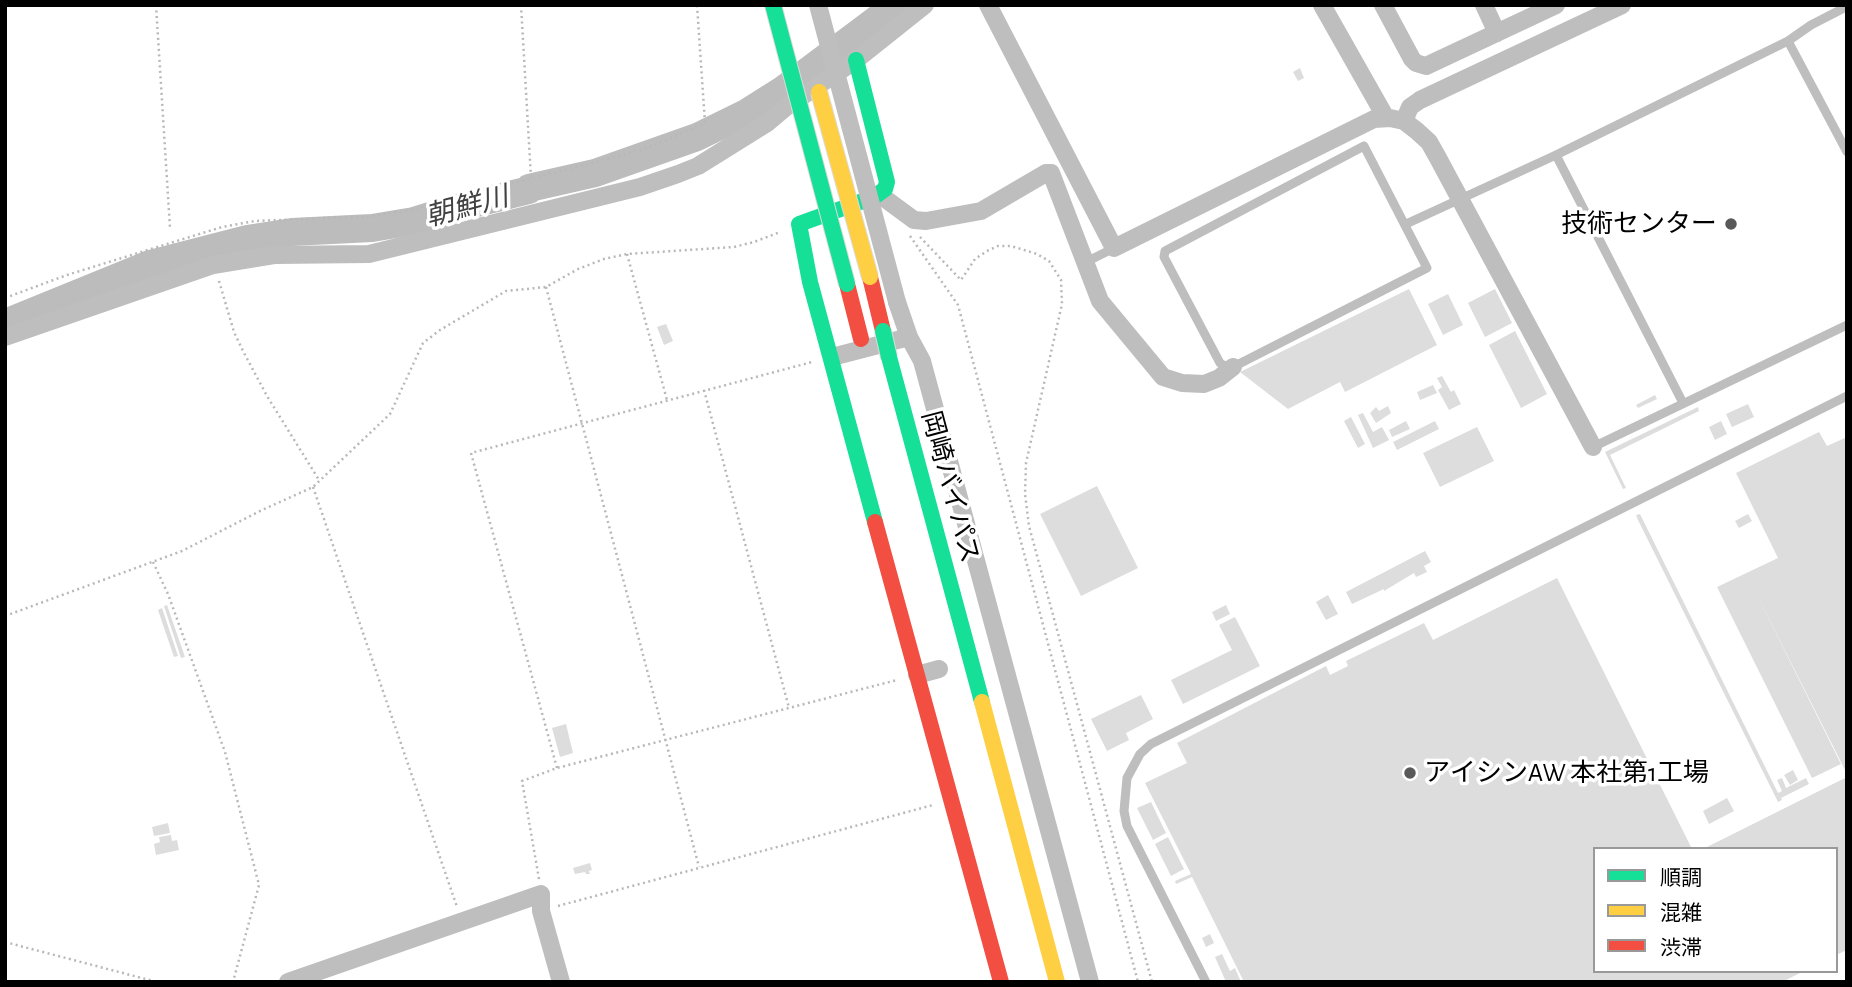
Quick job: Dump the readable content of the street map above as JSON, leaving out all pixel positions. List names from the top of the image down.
{
  "streets": {
    "main road": ["岡崎バイパス"]
  },
  "water": ["朝鮮川"],
  "places": ["技術センター", "アイシンAW 本社第1工場"],
  "legend": ["順調", "混雑", "渋滞"]
}
